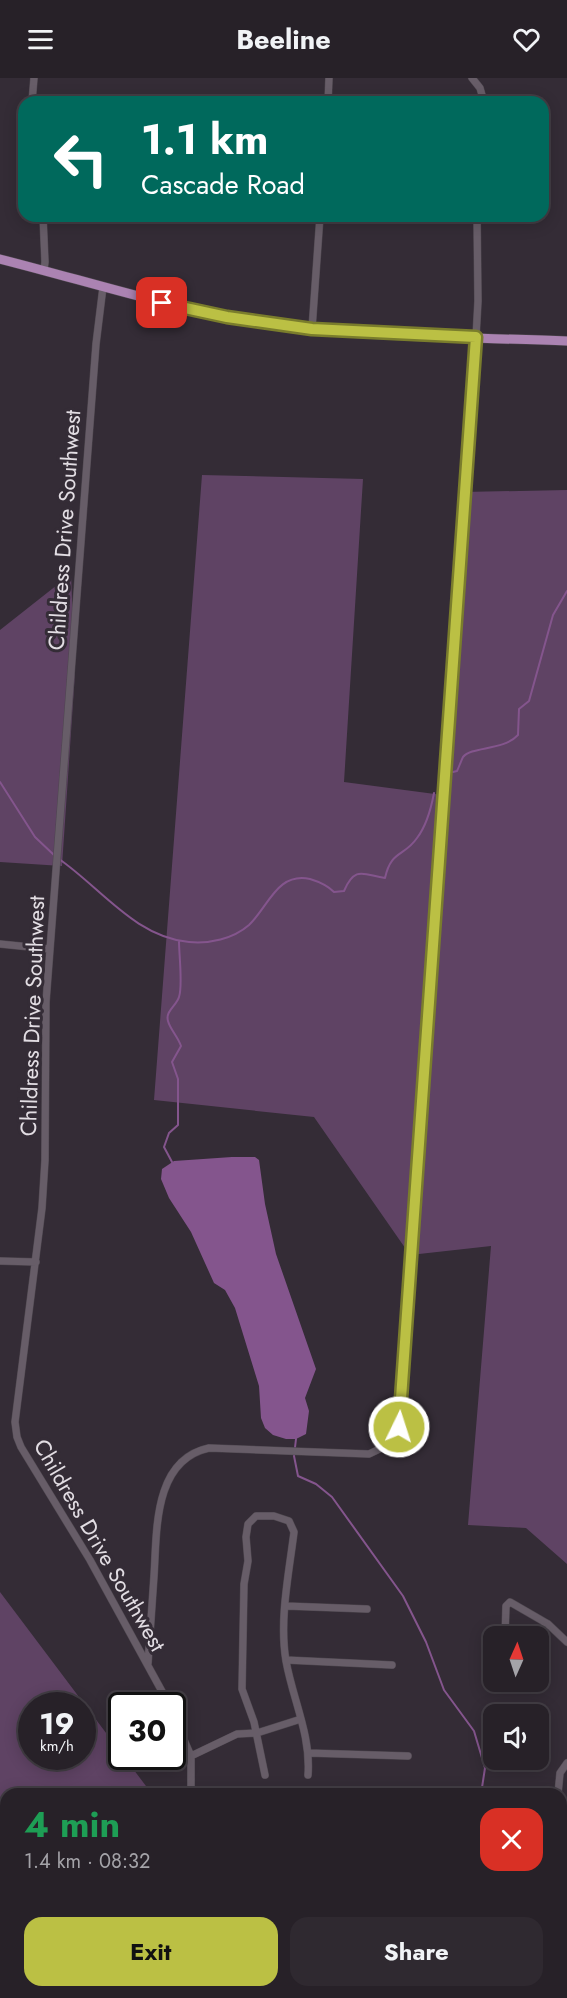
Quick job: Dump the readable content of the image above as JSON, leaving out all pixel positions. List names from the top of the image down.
{
  "streets": {
    "street": ["Childress Drive Southwest"]
  },
  "north": "top",
  "page": {
    "header": "Beeline",
    "turn": ["1.1 km", "Cascade Road"],
    "speed": "19 km/h",
    "limit": "30",
    "heading": ["4 min", "1.4 km · 08:32"],
    "buttons": ["Exit", "Share"]
  }
}
